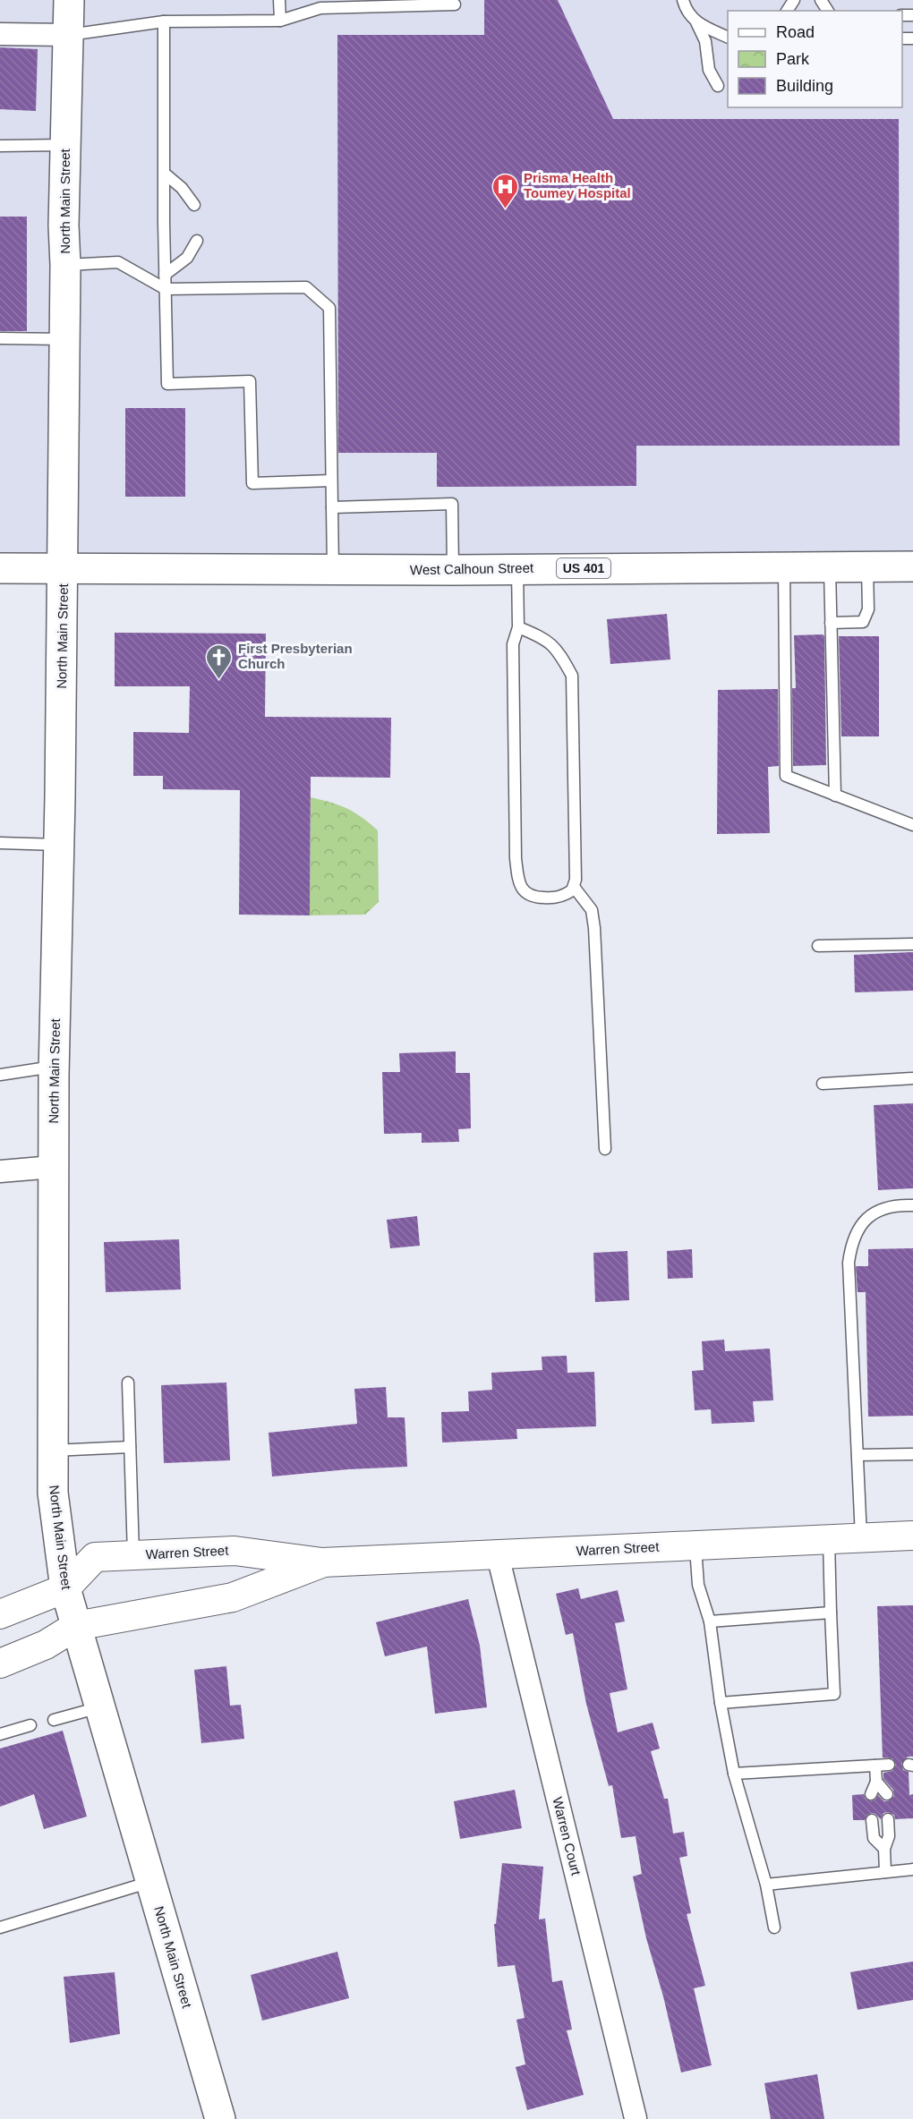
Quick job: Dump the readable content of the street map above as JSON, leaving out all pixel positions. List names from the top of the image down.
{
  "streets": {
    "main road": ["North Main Street", "US 401", "West Calhoun Street"],
    "street": ["Warren Street", "Warren Court"]
  },
  "crossings": [
    ["North Main Street", "US 401"],
    ["North Main Street", "West Calhoun Street"],
    ["North Main Street", "Warren Street"],
    ["US 401", "West Calhoun Street"],
    ["Warren Street", "Warren Court"]
  ],
  "places": {
    "hospital": ["Prisma Health Toumey Hospital"],
    "church": ["First Presbyterian Church"]
  },
  "legend": ["Road", "Park", "Building"]
}
